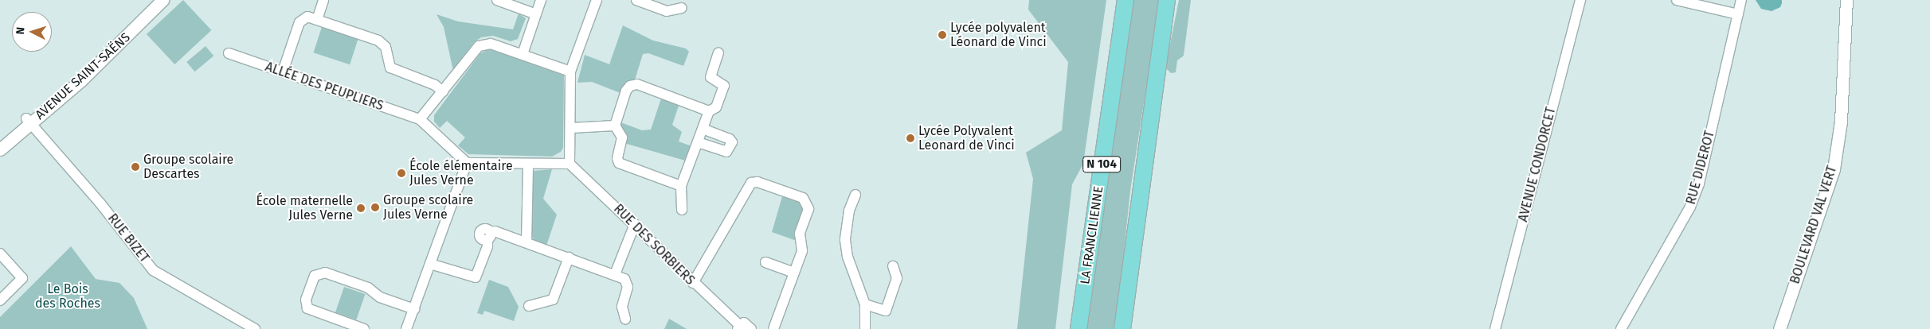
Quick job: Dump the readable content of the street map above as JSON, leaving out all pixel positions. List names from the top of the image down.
{
  "streets": {
    "highway": ["N 104", "LA FRANCILIENNE"],
    "street": [
      "AVENUE SAINT-SAËNS",
      "ALLÉE DES PEUPLIERS",
      "AVENUE CONDORCET",
      "RUE DIDEROT",
      "BOULEVARD VAL VERT",
      "RUE BIZET",
      "RUE DES SORBIERS"
    ]
  },
  "crossings": [
    ["AVENUE SAINT-SAËNS", "RUE BIZET"]
  ],
  "parks": ["Le Bois des Roches"],
  "places": [
    "Lycée polyvalent Léonard de Vinci",
    "Lycée Polyvalent Leonard de Vinci",
    "Groupe scolaire Descartes",
    "École élémentaire Jules Verne",
    "Groupe scolaire Jules Verne",
    "École maternelle Jules Verne"
  ],
  "north": "left"
}
